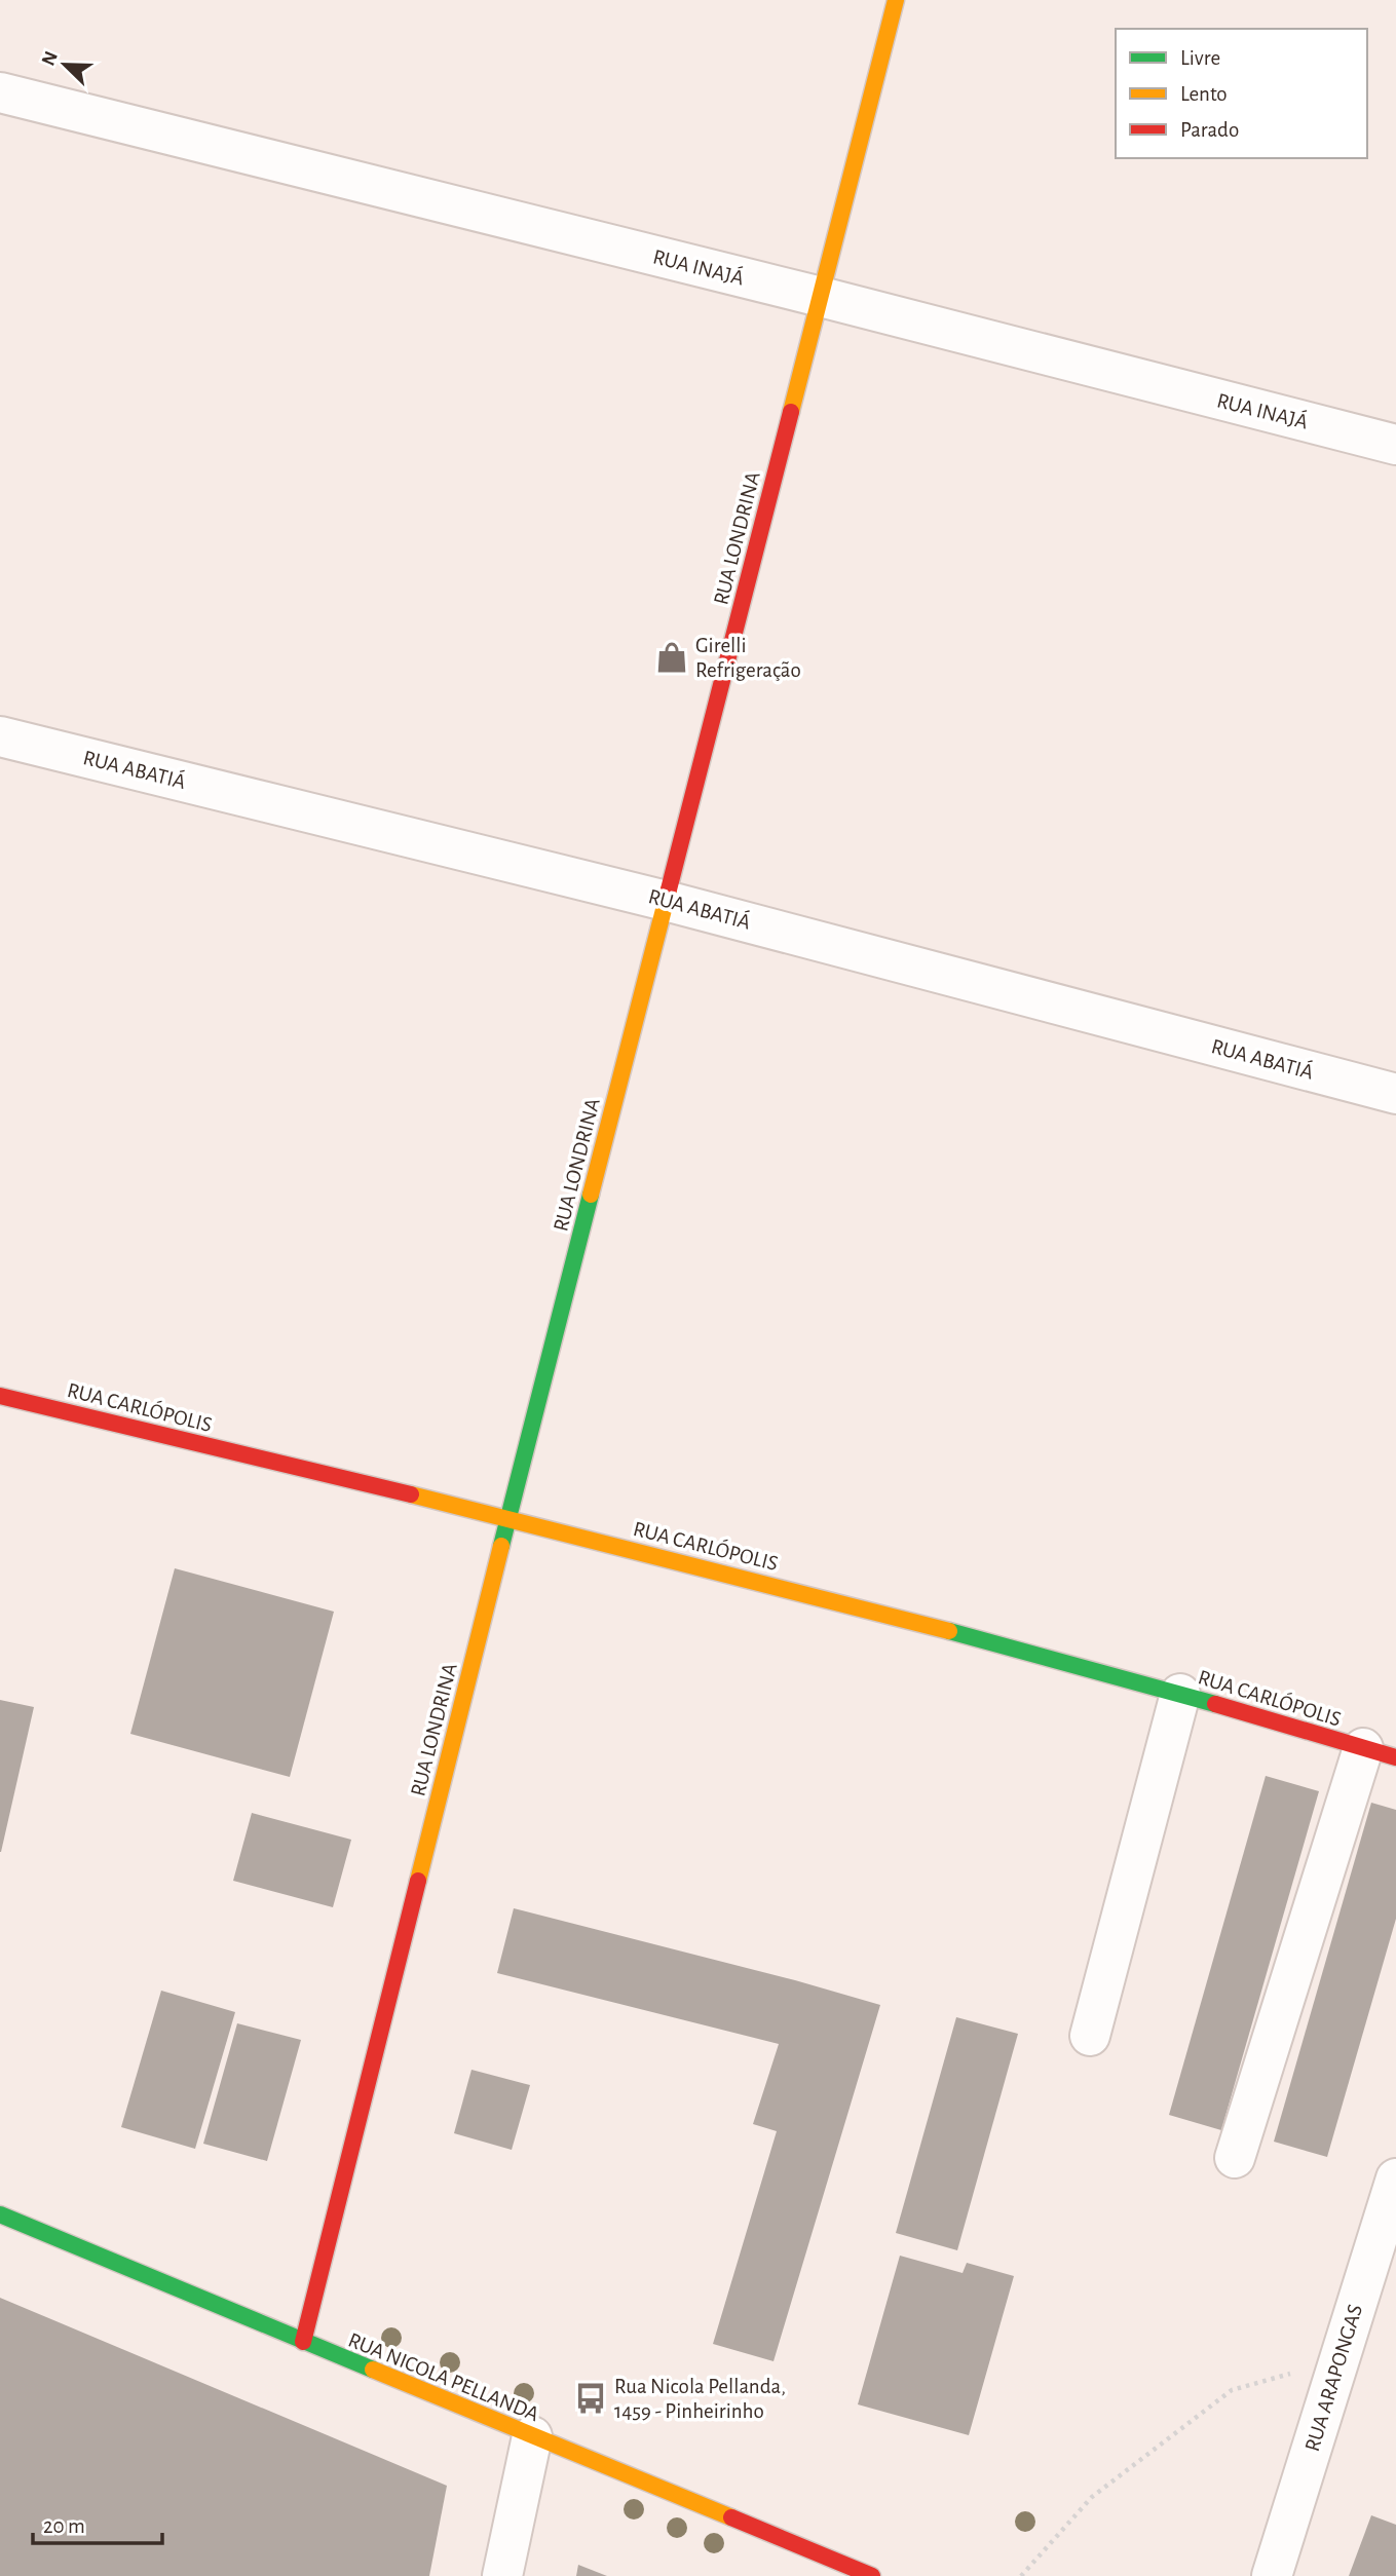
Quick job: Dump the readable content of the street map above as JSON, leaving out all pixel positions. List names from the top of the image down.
{
  "streets": {
    "street": [
      "RUA INAJÁ",
      "RUA LONDRINA",
      "RUA ABATIÁ",
      "RUA CARLÓPOLIS",
      "RUA NICOLA PELLANDA",
      "RUA ARAPONGAS"
    ]
  },
  "crossings": [
    ["RUA INAJÁ", "RUA LONDRINA"],
    ["RUA LONDRINA", "RUA ABATIÁ"],
    ["RUA LONDRINA", "RUA CARLÓPOLIS"],
    ["RUA LONDRINA", "RUA NICOLA PELLANDA"]
  ],
  "places": {
    "shop": ["Girelli Refrigeração"],
    "bus stop": ["Rua Nicola Pellanda, 1459 - Pinheirinho"]
  },
  "legend": ["Livre", "Lento", "Parado"],
  "scale_bar": "20 m",
  "north": "top left"
}
